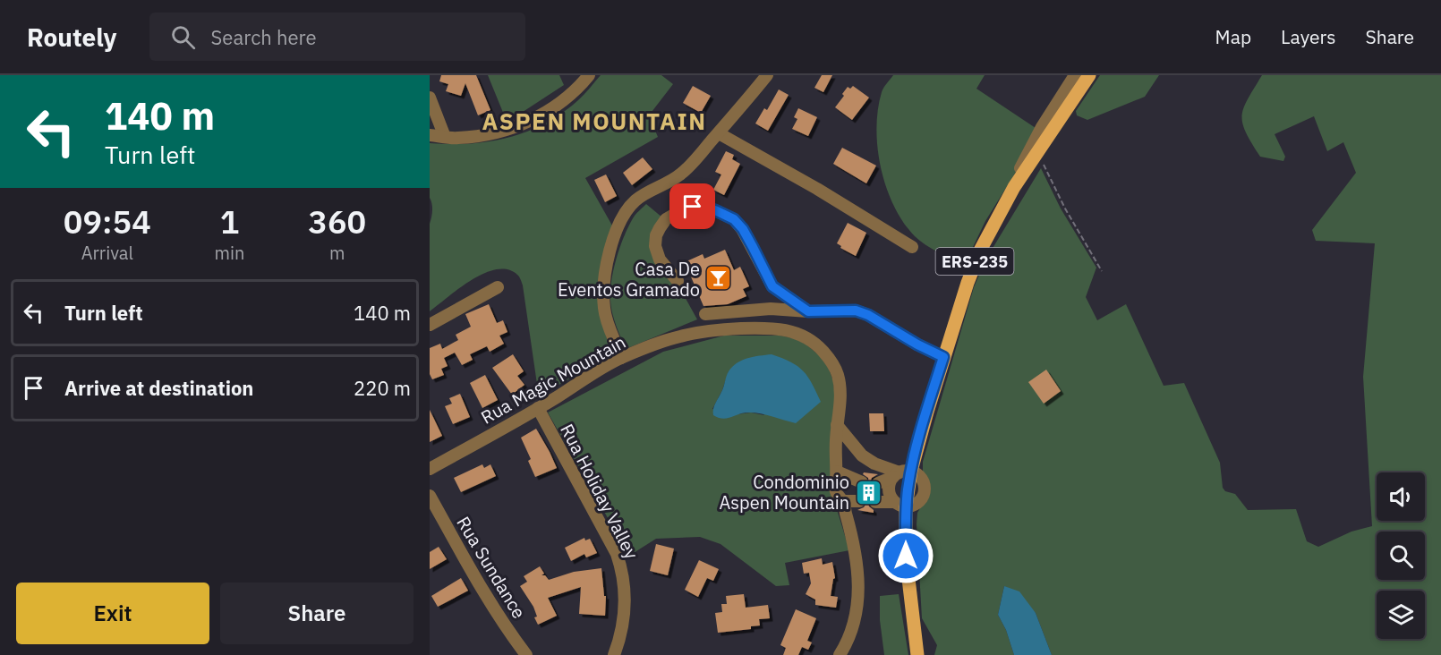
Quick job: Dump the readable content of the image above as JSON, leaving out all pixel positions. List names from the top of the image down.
{
  "streets": {
    "main road": ["ERS-235"],
    "street": ["Rua Magic Mountain", "Rua Holiday Valley", "Rua Sundance"]
  },
  "crossings": [
    ["Rua Magic Mountain", "Rua Holiday Valley"]
  ],
  "districts": ["ASPEN MOUNTAIN"],
  "places": {
    "bar": ["Casa De Eventos Gramado"],
    "building": ["Condominio Aspen Mountain"]
  },
  "page": {
    "header": "Routely",
    "search": "Search here",
    "nav": ["Map", "Layers", "Share"],
    "turn": ["140 m", "Turn left"],
    "eta": [
      "09:54",
      "Arrival",
      "1",
      "min",
      "360",
      "m"
    ],
    "list": [
      {
        "name": "Turn left",
        "value": "140 m"
      },
      {
        "name": "Arrive at destination",
        "value": "220 m"
      }
    ],
    "buttons": ["Exit", "Share"]
  }
}
